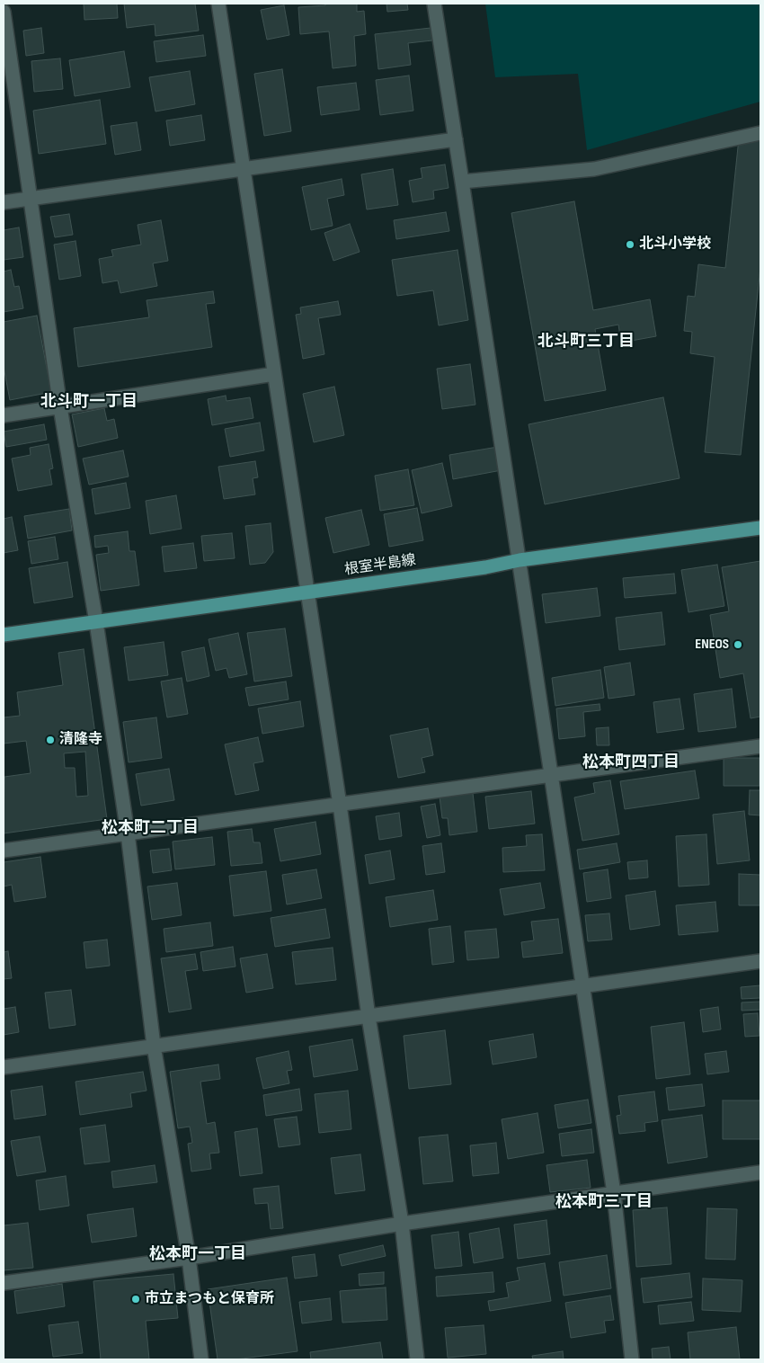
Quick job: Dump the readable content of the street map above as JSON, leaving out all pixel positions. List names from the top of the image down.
{
  "streets": {
    "main road": ["根室半島線"]
  },
  "districts": [
    "北斗町三丁目",
    "北斗町一丁目",
    "松本町四丁目",
    "松本町二丁目",
    "松本町三丁目",
    "松本町一丁目"
  ],
  "places": [
    "北斗小学校",
    "ENEOS",
    "清隆寺",
    "市立まつもと保育所"
  ]
}
